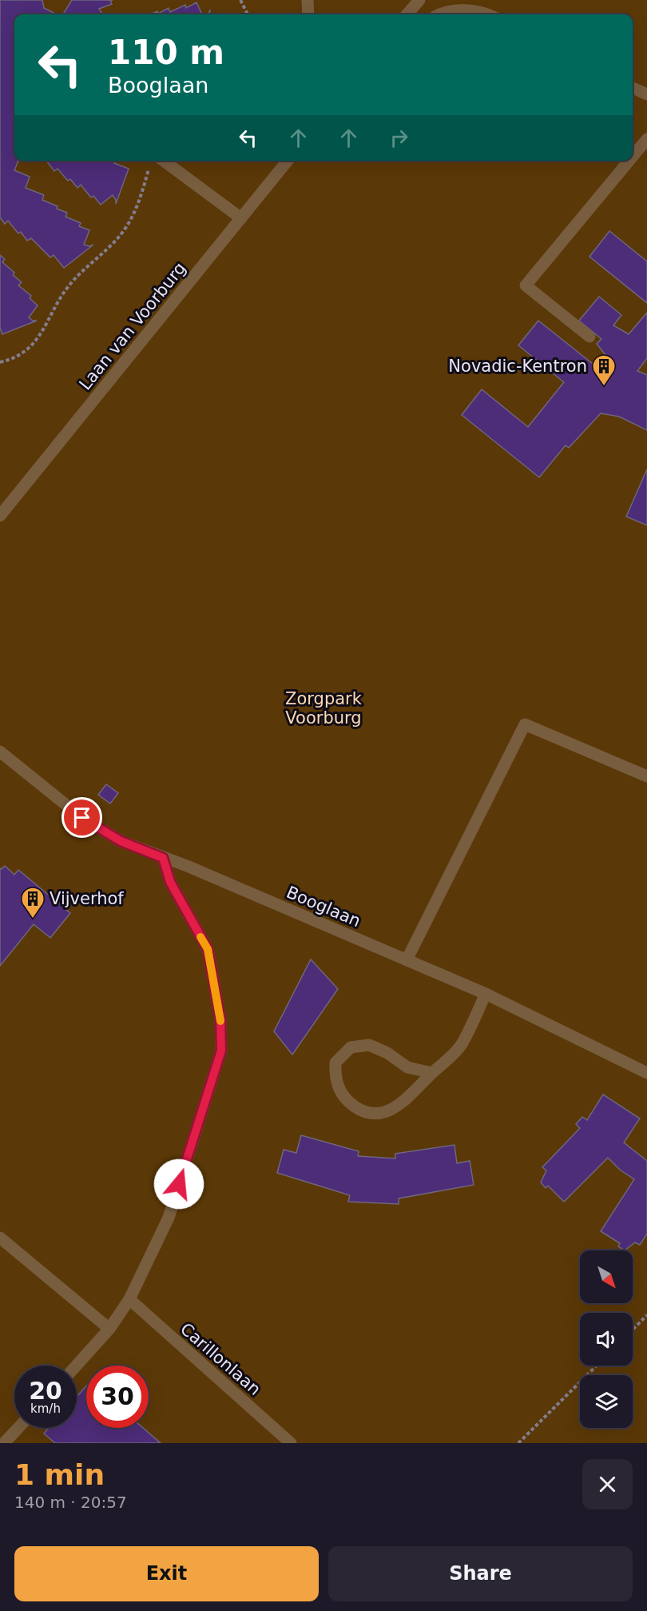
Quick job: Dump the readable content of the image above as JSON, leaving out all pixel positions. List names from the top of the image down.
{
  "streets": {
    "street": ["Laan van Voorburg", "Booglaan", "Carillonlaan"]
  },
  "parks": ["Zorgpark Voorburg"],
  "places": {
    "building": ["Novadic-Kentron", "Vijverhof"]
  },
  "north": "bottom right",
  "page": {
    "turn": ["110 m", "Booglaan"],
    "speed": "20 km/h",
    "limit": "30",
    "heading": ["1 min", "140 m · 20:57"],
    "buttons": ["Exit", "Share"]
  }
}
